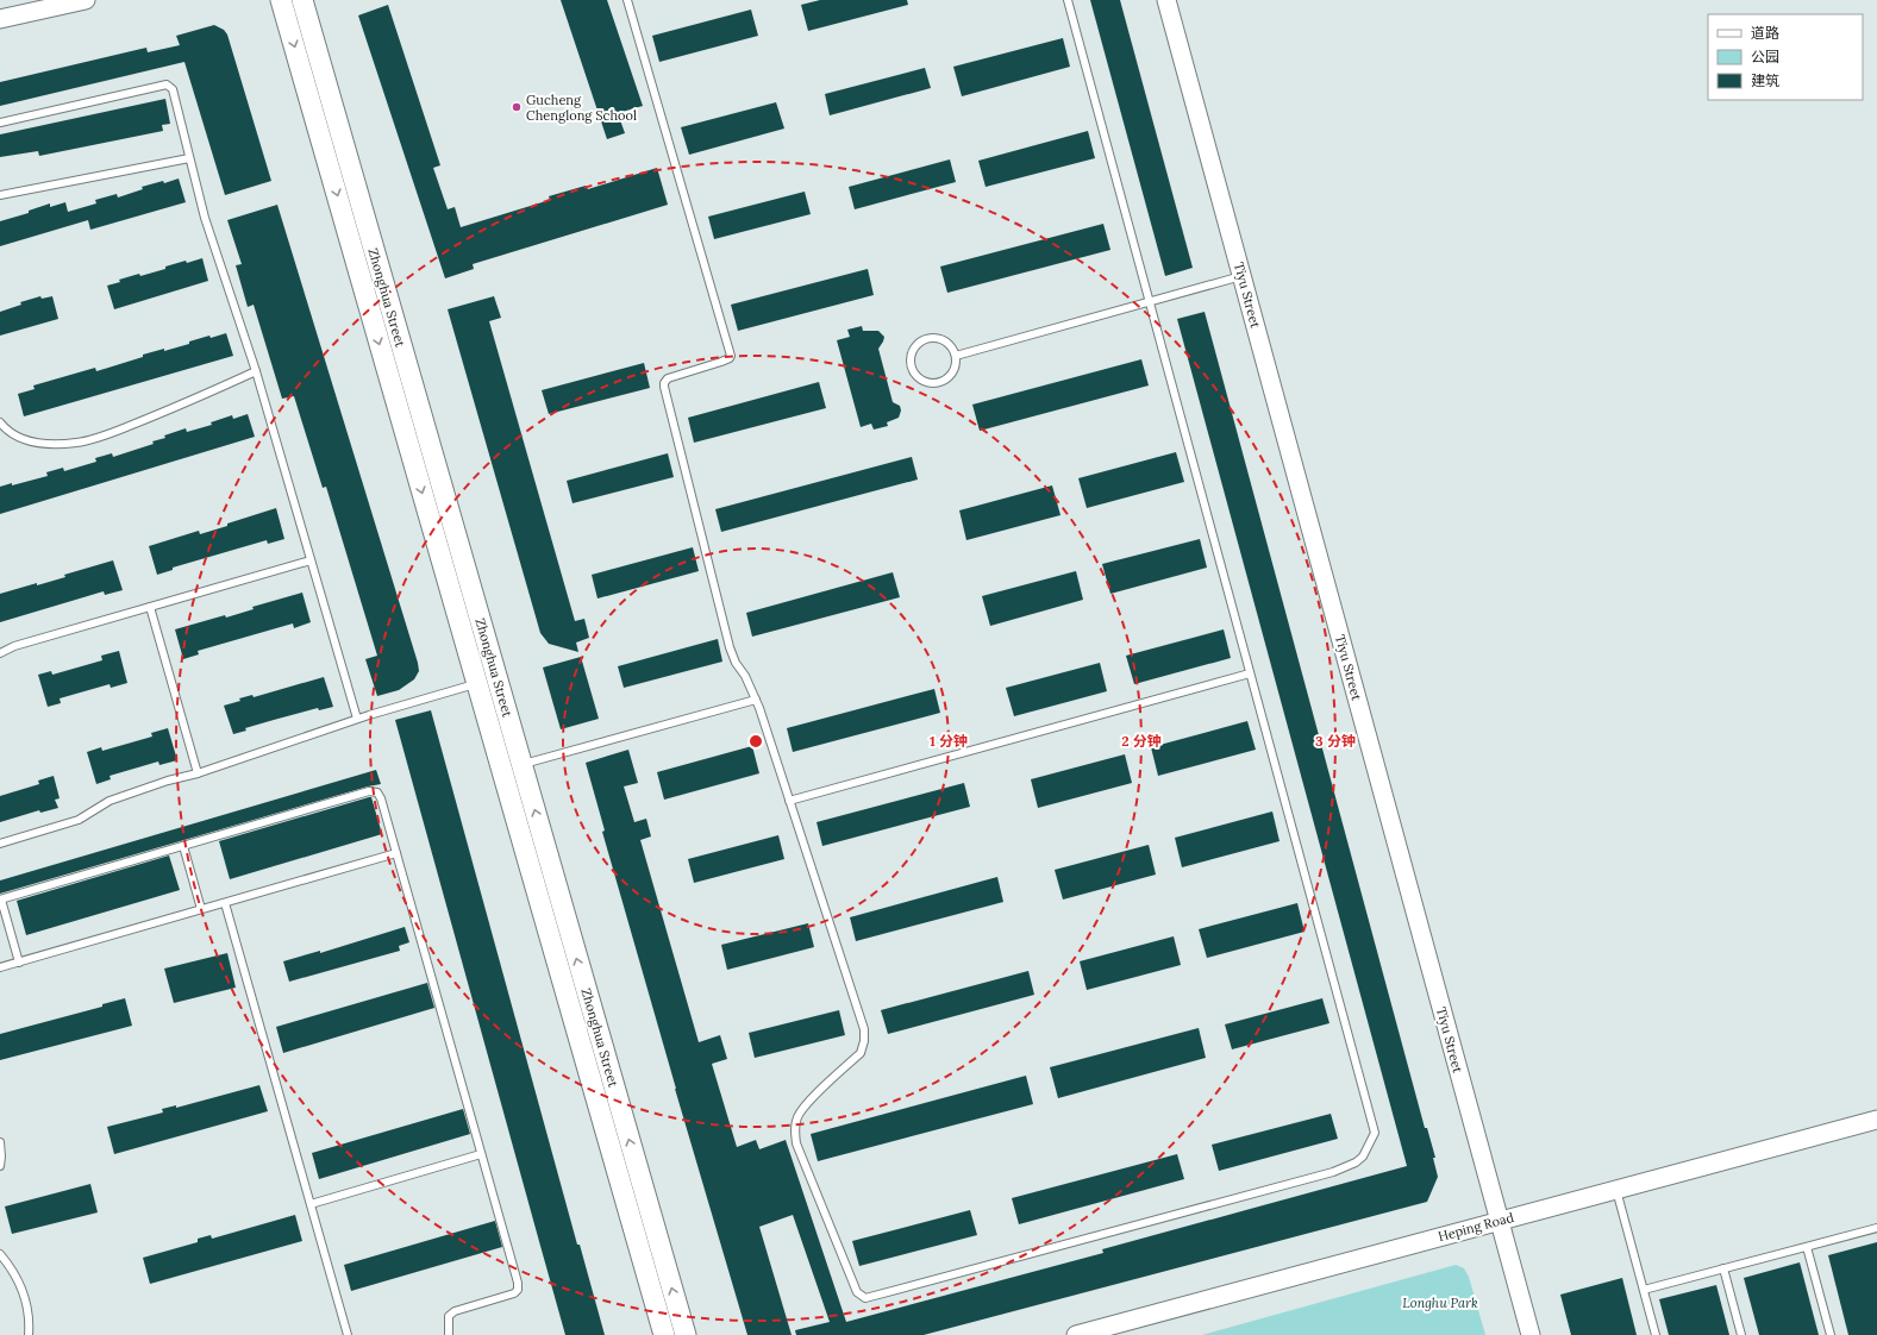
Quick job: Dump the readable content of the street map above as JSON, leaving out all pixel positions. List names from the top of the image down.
{
  "streets": {
    "main road": ["Zhonghua Street"],
    "street": ["Tiyu Street", "Heping Road"]
  },
  "crossings": [
    ["Tiyu Street", "Heping Road"]
  ],
  "parks": ["Longhu Park"],
  "places": ["Gucheng Chenglong School"],
  "legend": ["道路", "公园", "建筑"],
  "rings": ["1 分钟", "2 分钟", "3 分钟"]
}
